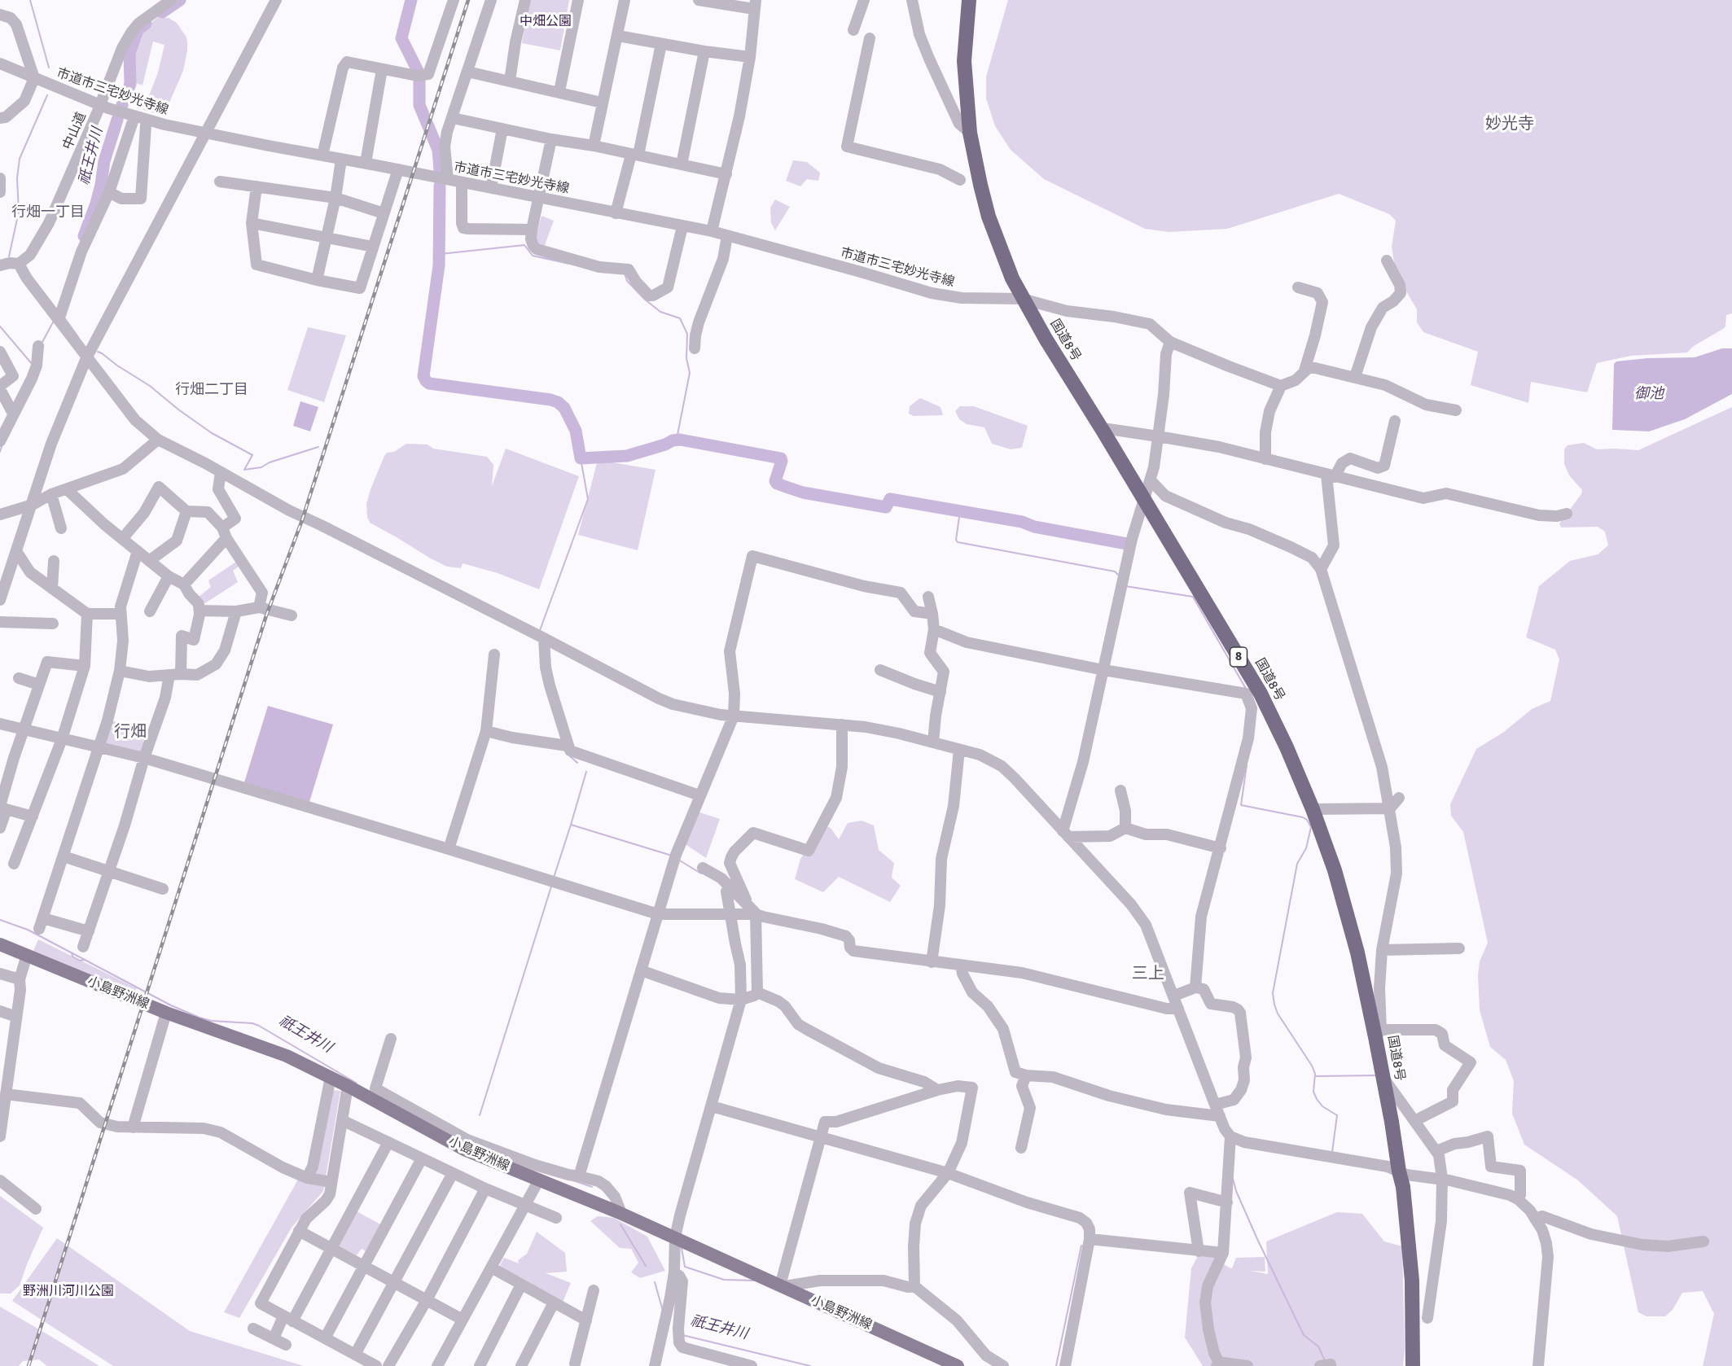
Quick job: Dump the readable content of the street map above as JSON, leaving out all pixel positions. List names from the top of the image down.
{
  "streets": {
    "highway": ["国道8号", "8"],
    "main road": ["小島野洲線"],
    "street": ["市道市三宅妙光寺線", "中山道"]
  },
  "crossings": [
    ["市道市三宅妙光寺線", "中山道"],
    ["市道市三宅妙光寺線", "国道8号"]
  ],
  "districts": [
    "妙光寺",
    "行畑一丁目",
    "行畑二丁目",
    "行畑",
    "三上"
  ],
  "water": ["祇王井川", "御池"],
  "parks": ["中畑公園", "野洲川河川公園"]
}
